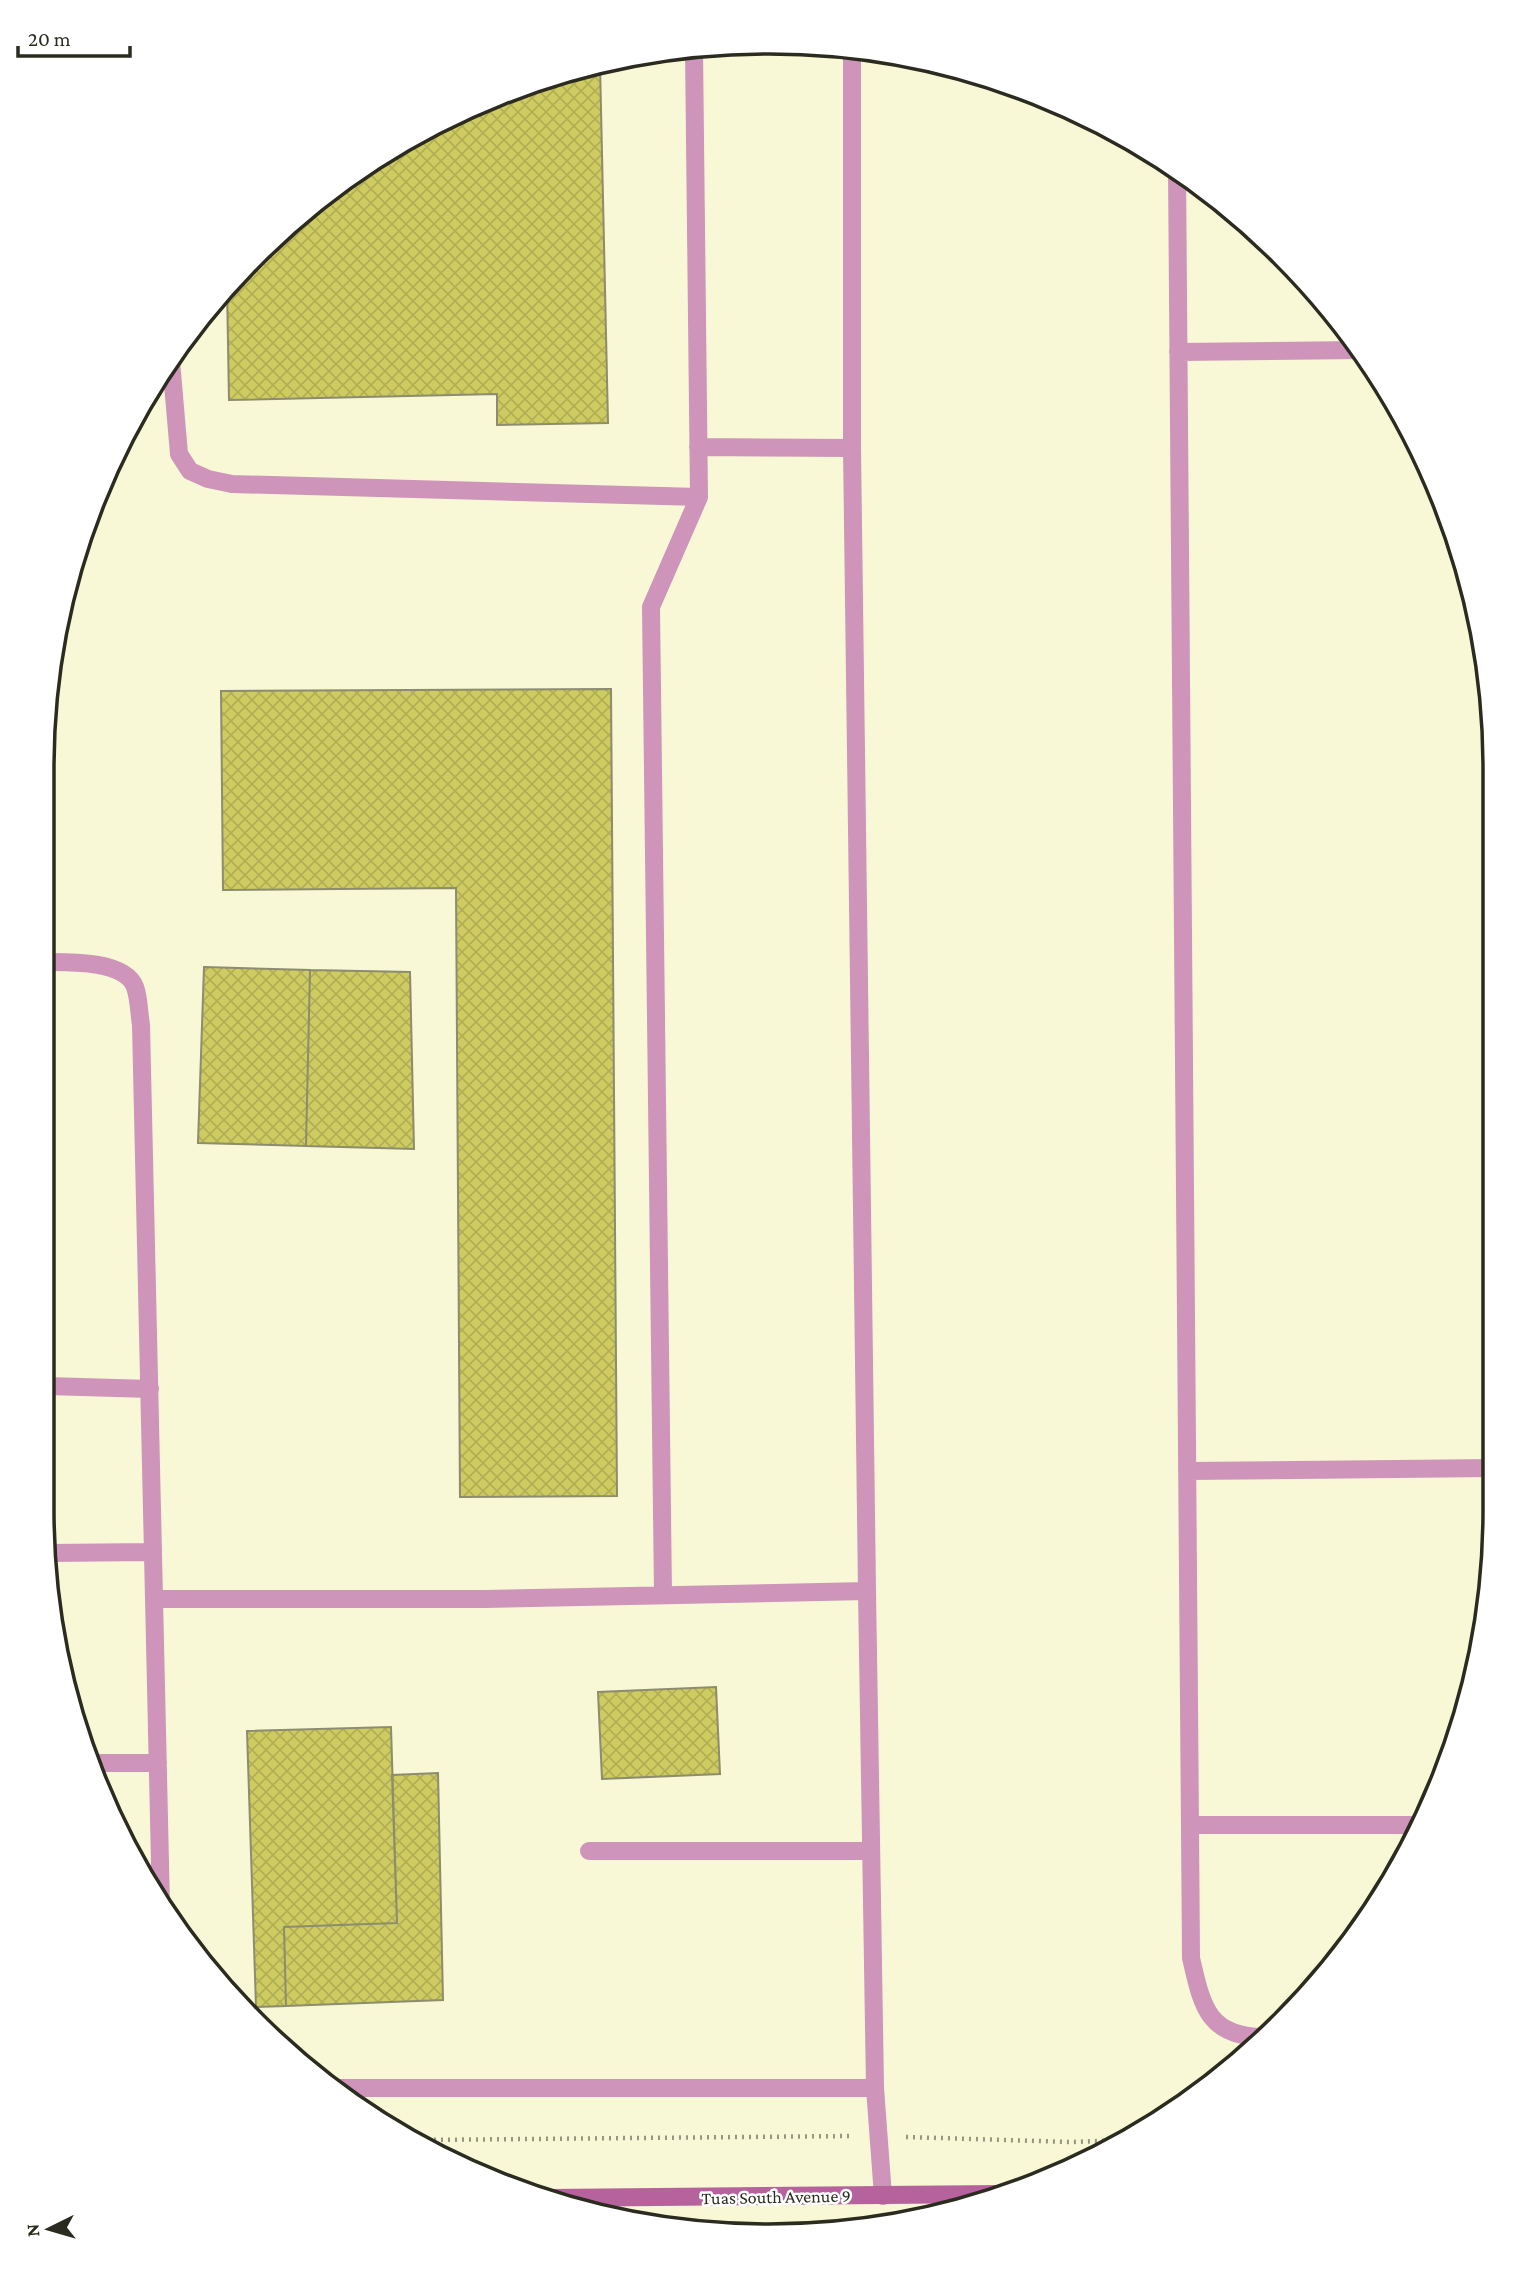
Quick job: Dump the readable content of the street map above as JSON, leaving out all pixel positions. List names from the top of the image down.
{
  "streets": {
    "street": ["Tuas South Avenue 9"]
  },
  "scale_bar": "20 m",
  "north": "left"
}
